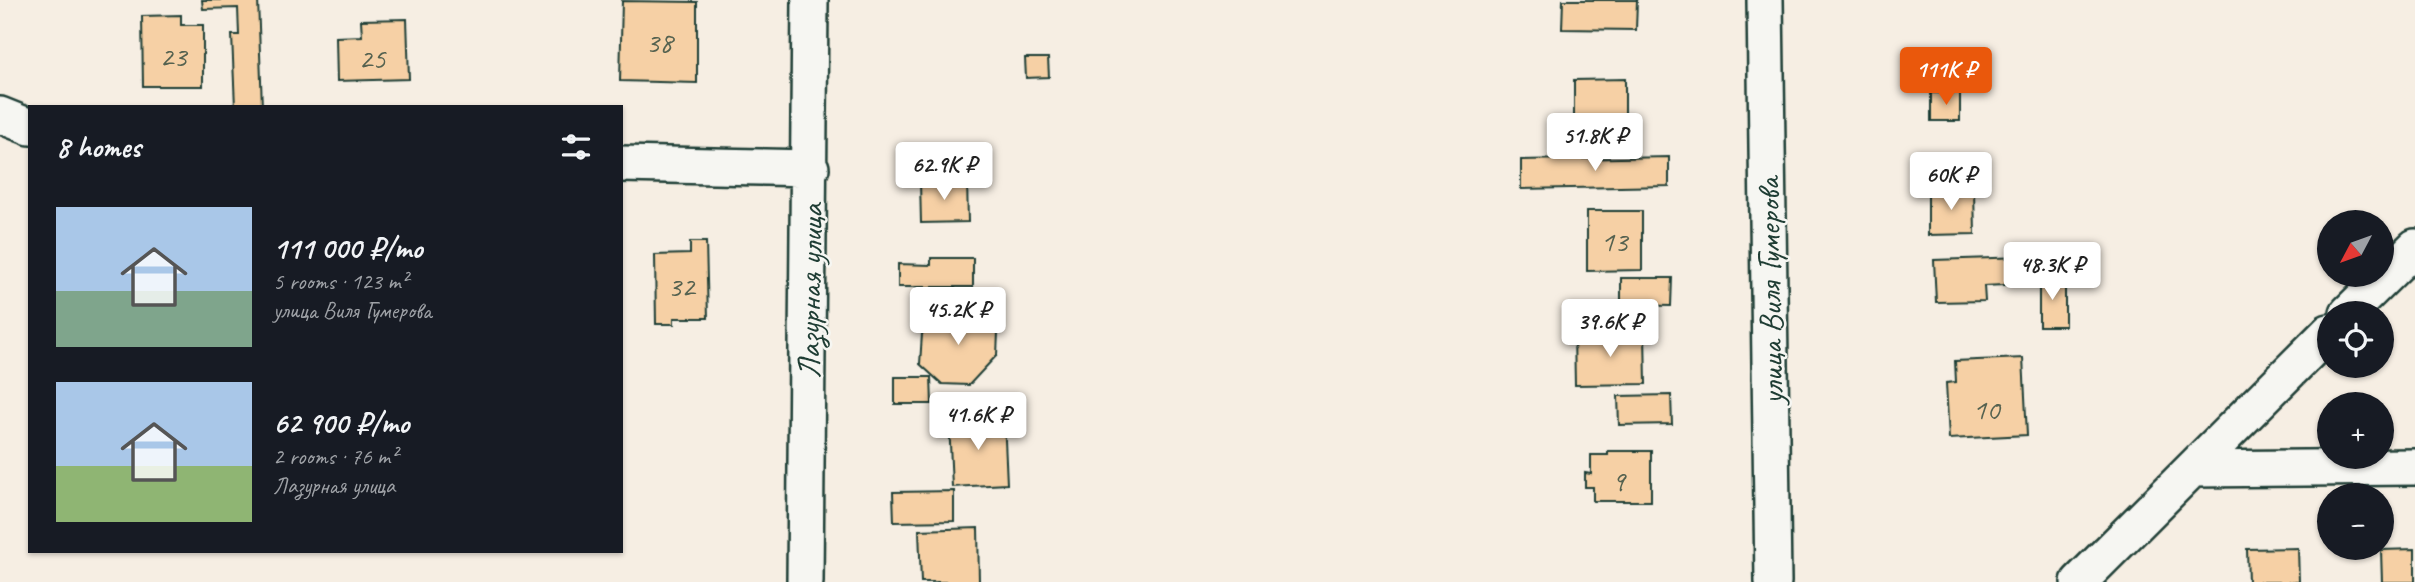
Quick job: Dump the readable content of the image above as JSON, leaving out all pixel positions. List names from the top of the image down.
{
  "streets": {
    "street": ["Лазурная улица", "улица Виля Гумерова"]
  },
  "house_numbers": [
    "38",
    "23",
    "25",
    "13",
    "32",
    "10",
    "9"
  ],
  "north": "bottom left",
  "page": {
    "price": [
      "111K ₽",
      "51.8K ₽",
      "62.9K ₽",
      "60K ₽",
      "48.3K ₽",
      "45.2K ₽",
      "39.6K ₽",
      "41.6K ₽"
    ],
    "heading": "8 homes",
    "list": [
      {
        "name": "111 000 ₽/mo",
        "note": "5 rooms · 123 m² · улица Виля Гумерова"
      },
      {
        "name": "62 900 ₽/mo",
        "note": "2 rooms · 76 m² · Лазурная улица"
      }
    ],
    "map_buttons": ["+", "−"]
  }
}
